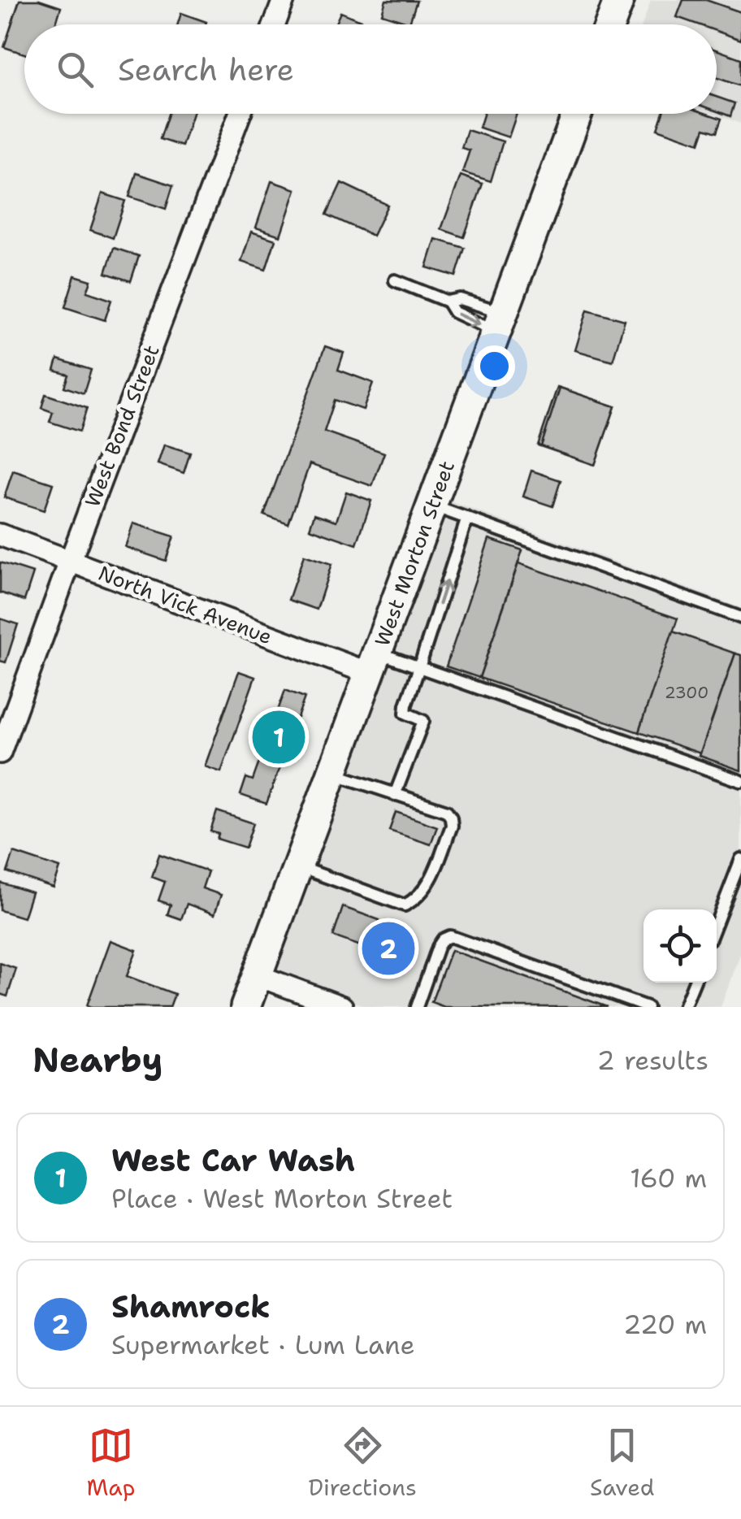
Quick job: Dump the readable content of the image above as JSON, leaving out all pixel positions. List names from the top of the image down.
{
  "streets": {
    "main road": ["West Morton Street"],
    "street": ["West Bond Street", "North Vick Avenue"]
  },
  "crossings": [
    ["West Bond Street", "North Vick Avenue"],
    ["West Morton Street", "North Vick Avenue"]
  ],
  "house_numbers": ["2300"],
  "page": {
    "search": "Search here",
    "pins": ["1", "2"],
    "heading": ["Nearby", "2 results"],
    "list": [
      {
        "mark": "1",
        "name": "West Car Wash",
        "note": "Place · West Morton Street",
        "value": "160 m"
      },
      {
        "mark": "2",
        "name": "Shamrock",
        "note": "Supermarket · Lum Lane",
        "value": "220 m"
      }
    ],
    "nav": ["Map", "Directions", "Saved"]
  }
}
